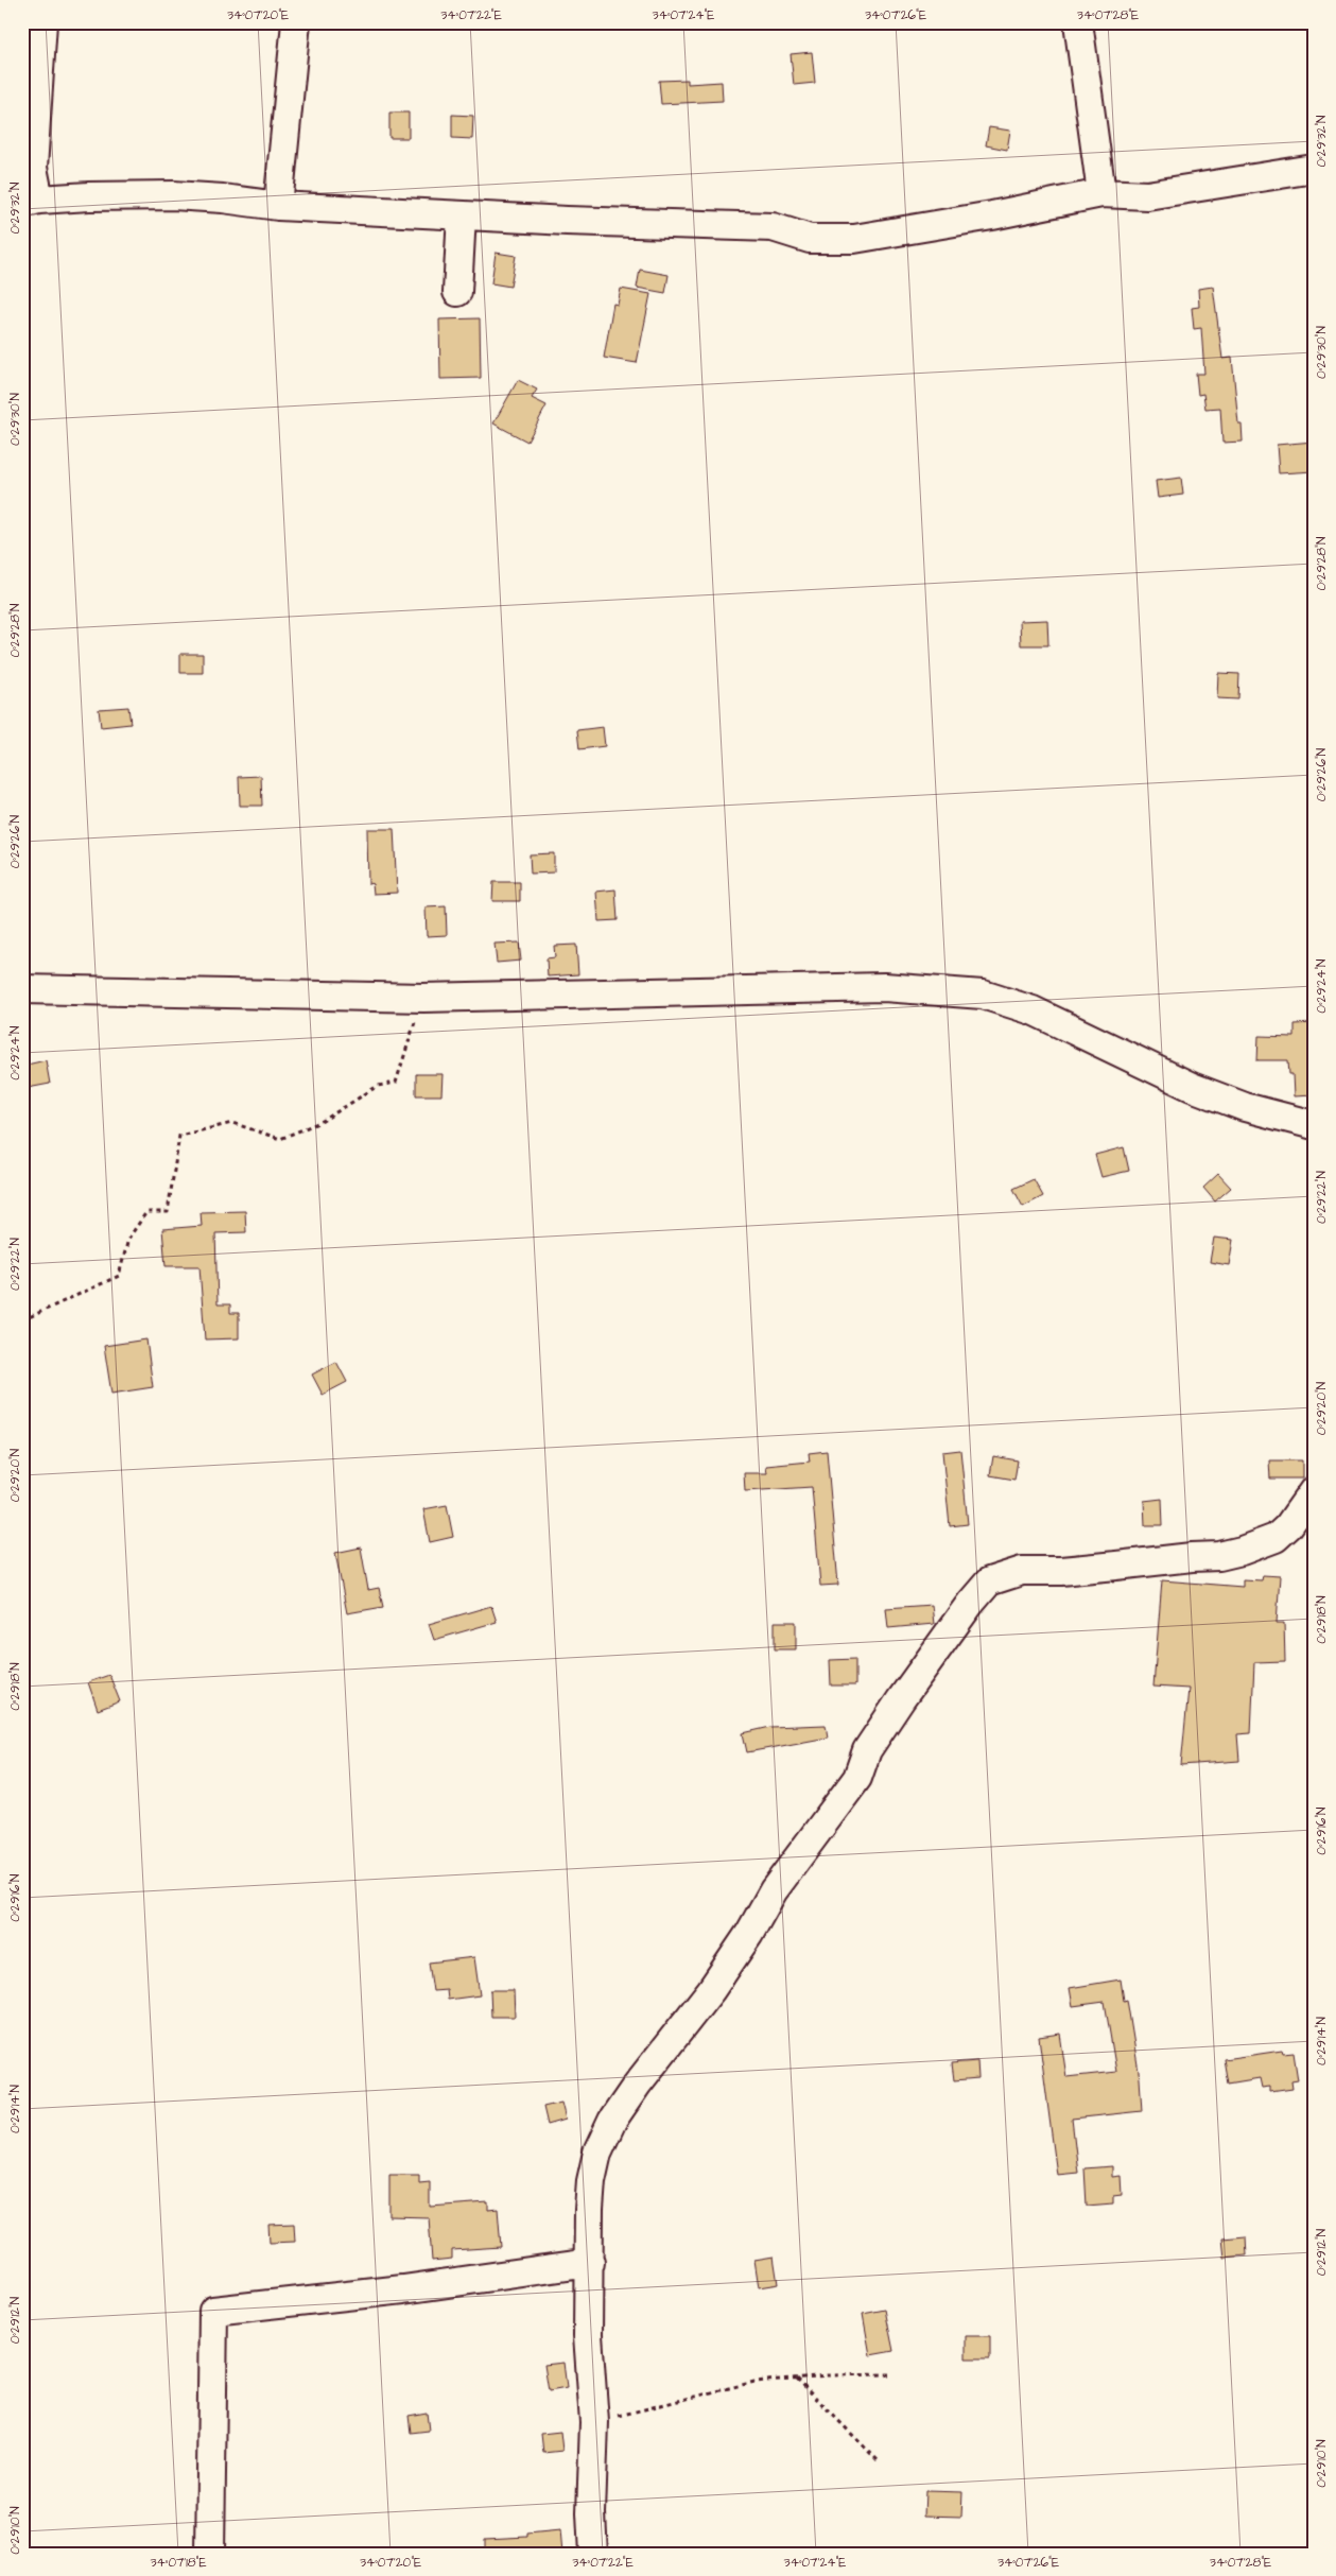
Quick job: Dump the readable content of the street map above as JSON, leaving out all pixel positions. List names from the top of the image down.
{
  "coordinates": [
    "34°07'20\"E",
    "34°07'22\"E",
    "34°07'24\"E",
    "34°07'26\"E",
    "34°07'28\"E",
    "0°29'32\"N",
    "0°29'30\"N",
    "0°29'28\"N",
    "0°29'26\"N",
    "0°29'24\"N",
    "0°29'22\"N",
    "0°29'20\"N",
    "0°29'18\"N",
    "0°29'16\"N",
    "0°29'14\"N",
    "0°29'12\"N",
    "0°29'10\"N",
    "34°07'18\"E"
  ]
}
